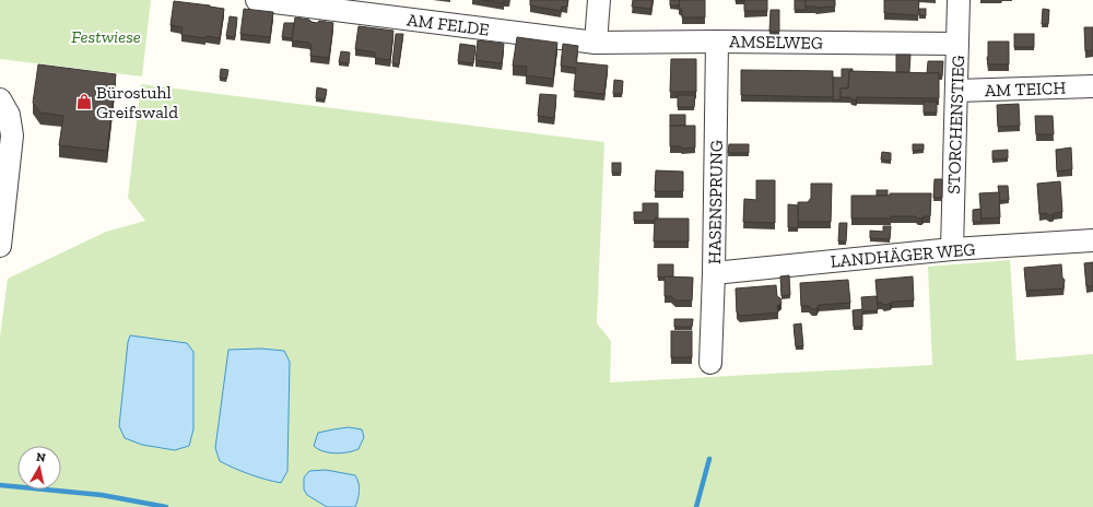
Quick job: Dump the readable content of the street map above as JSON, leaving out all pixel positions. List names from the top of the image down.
{
  "streets": {
    "street": [
      "AM FELDE",
      "AMSELWEG",
      "AM TEICH",
      "STORCHENSTIEG",
      "HASENSPRUNG",
      "LANDHÄGER WEG"
    ]
  },
  "crossings": [
    ["AM FELDE", "AMSELWEG"],
    ["AMSELWEG", "STORCHENSTIEG"],
    ["AMSELWEG", "HASENSPRUNG"],
    ["AM TEICH", "STORCHENSTIEG"],
    ["STORCHENSTIEG", "LANDHÄGER WEG"],
    ["HASENSPRUNG", "LANDHÄGER WEG"]
  ],
  "parks": ["Festwiese"],
  "places": {
    "shop": ["Bürostuhl Greifswald"]
  },
  "north": "top"
}
